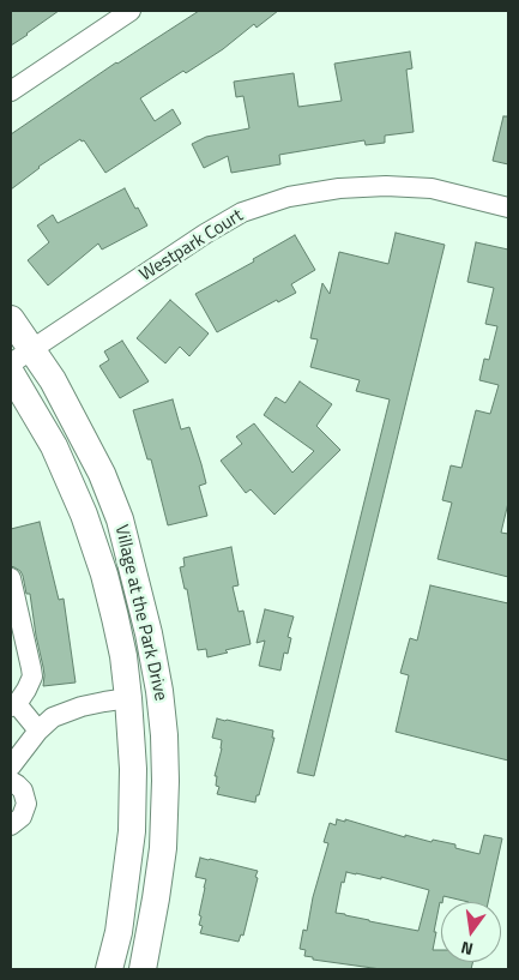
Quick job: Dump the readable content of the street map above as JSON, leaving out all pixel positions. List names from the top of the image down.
{
  "streets": {
    "street": ["Westpark Court", "Village at the Park Drive"]
  },
  "crossings": [
    ["Westpark Court", "Village at the Park Drive"]
  ],
  "north": "bottom"
}
